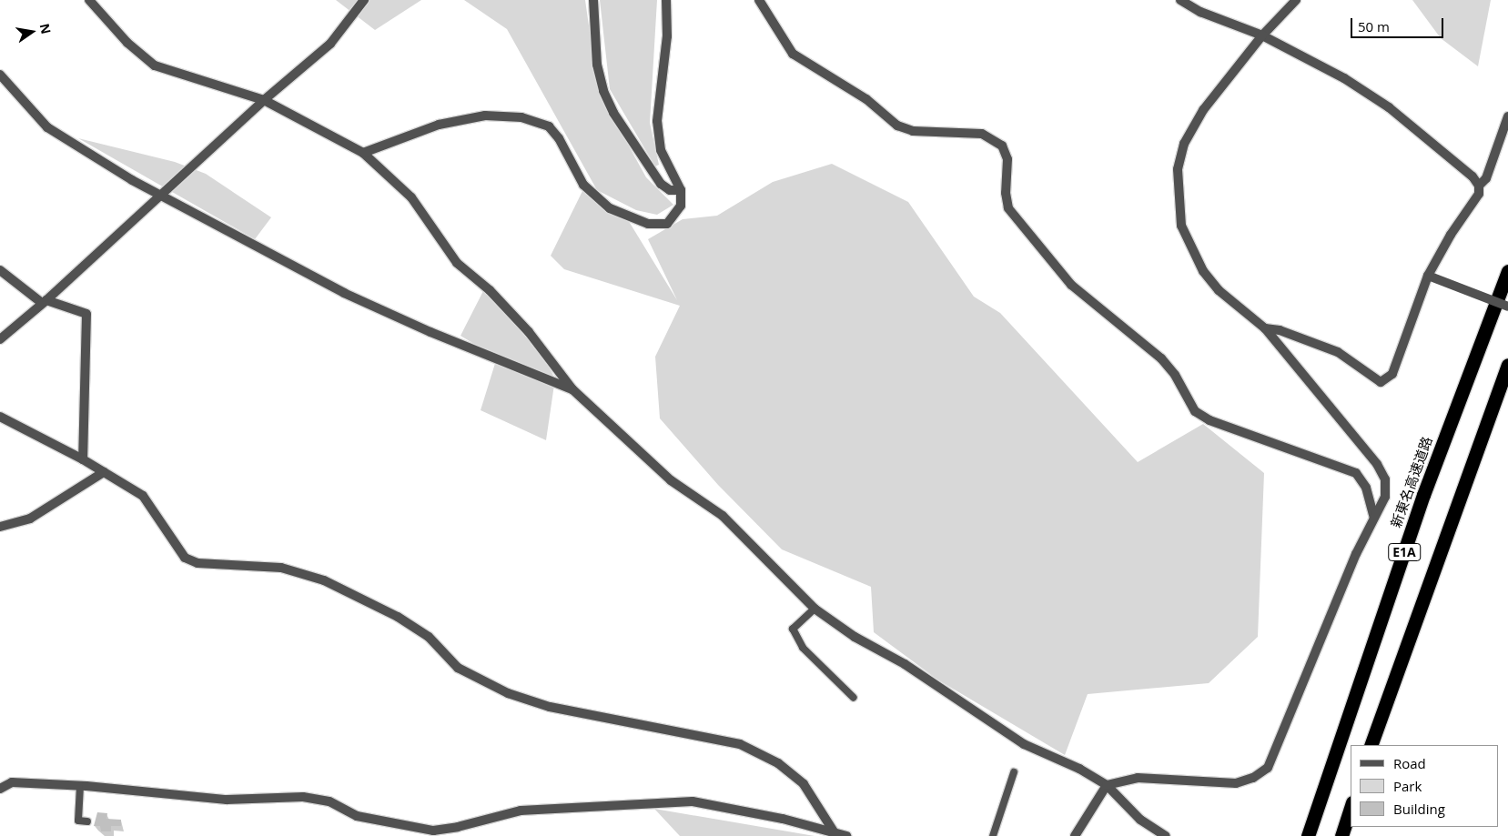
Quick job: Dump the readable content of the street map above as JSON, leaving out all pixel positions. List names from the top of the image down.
{
  "streets": {
    "highway": ["新東名高速道路", "E1A"]
  },
  "legend": ["Road", "Park", "Building"],
  "scale_bar": "50 m",
  "north": "right"
}
